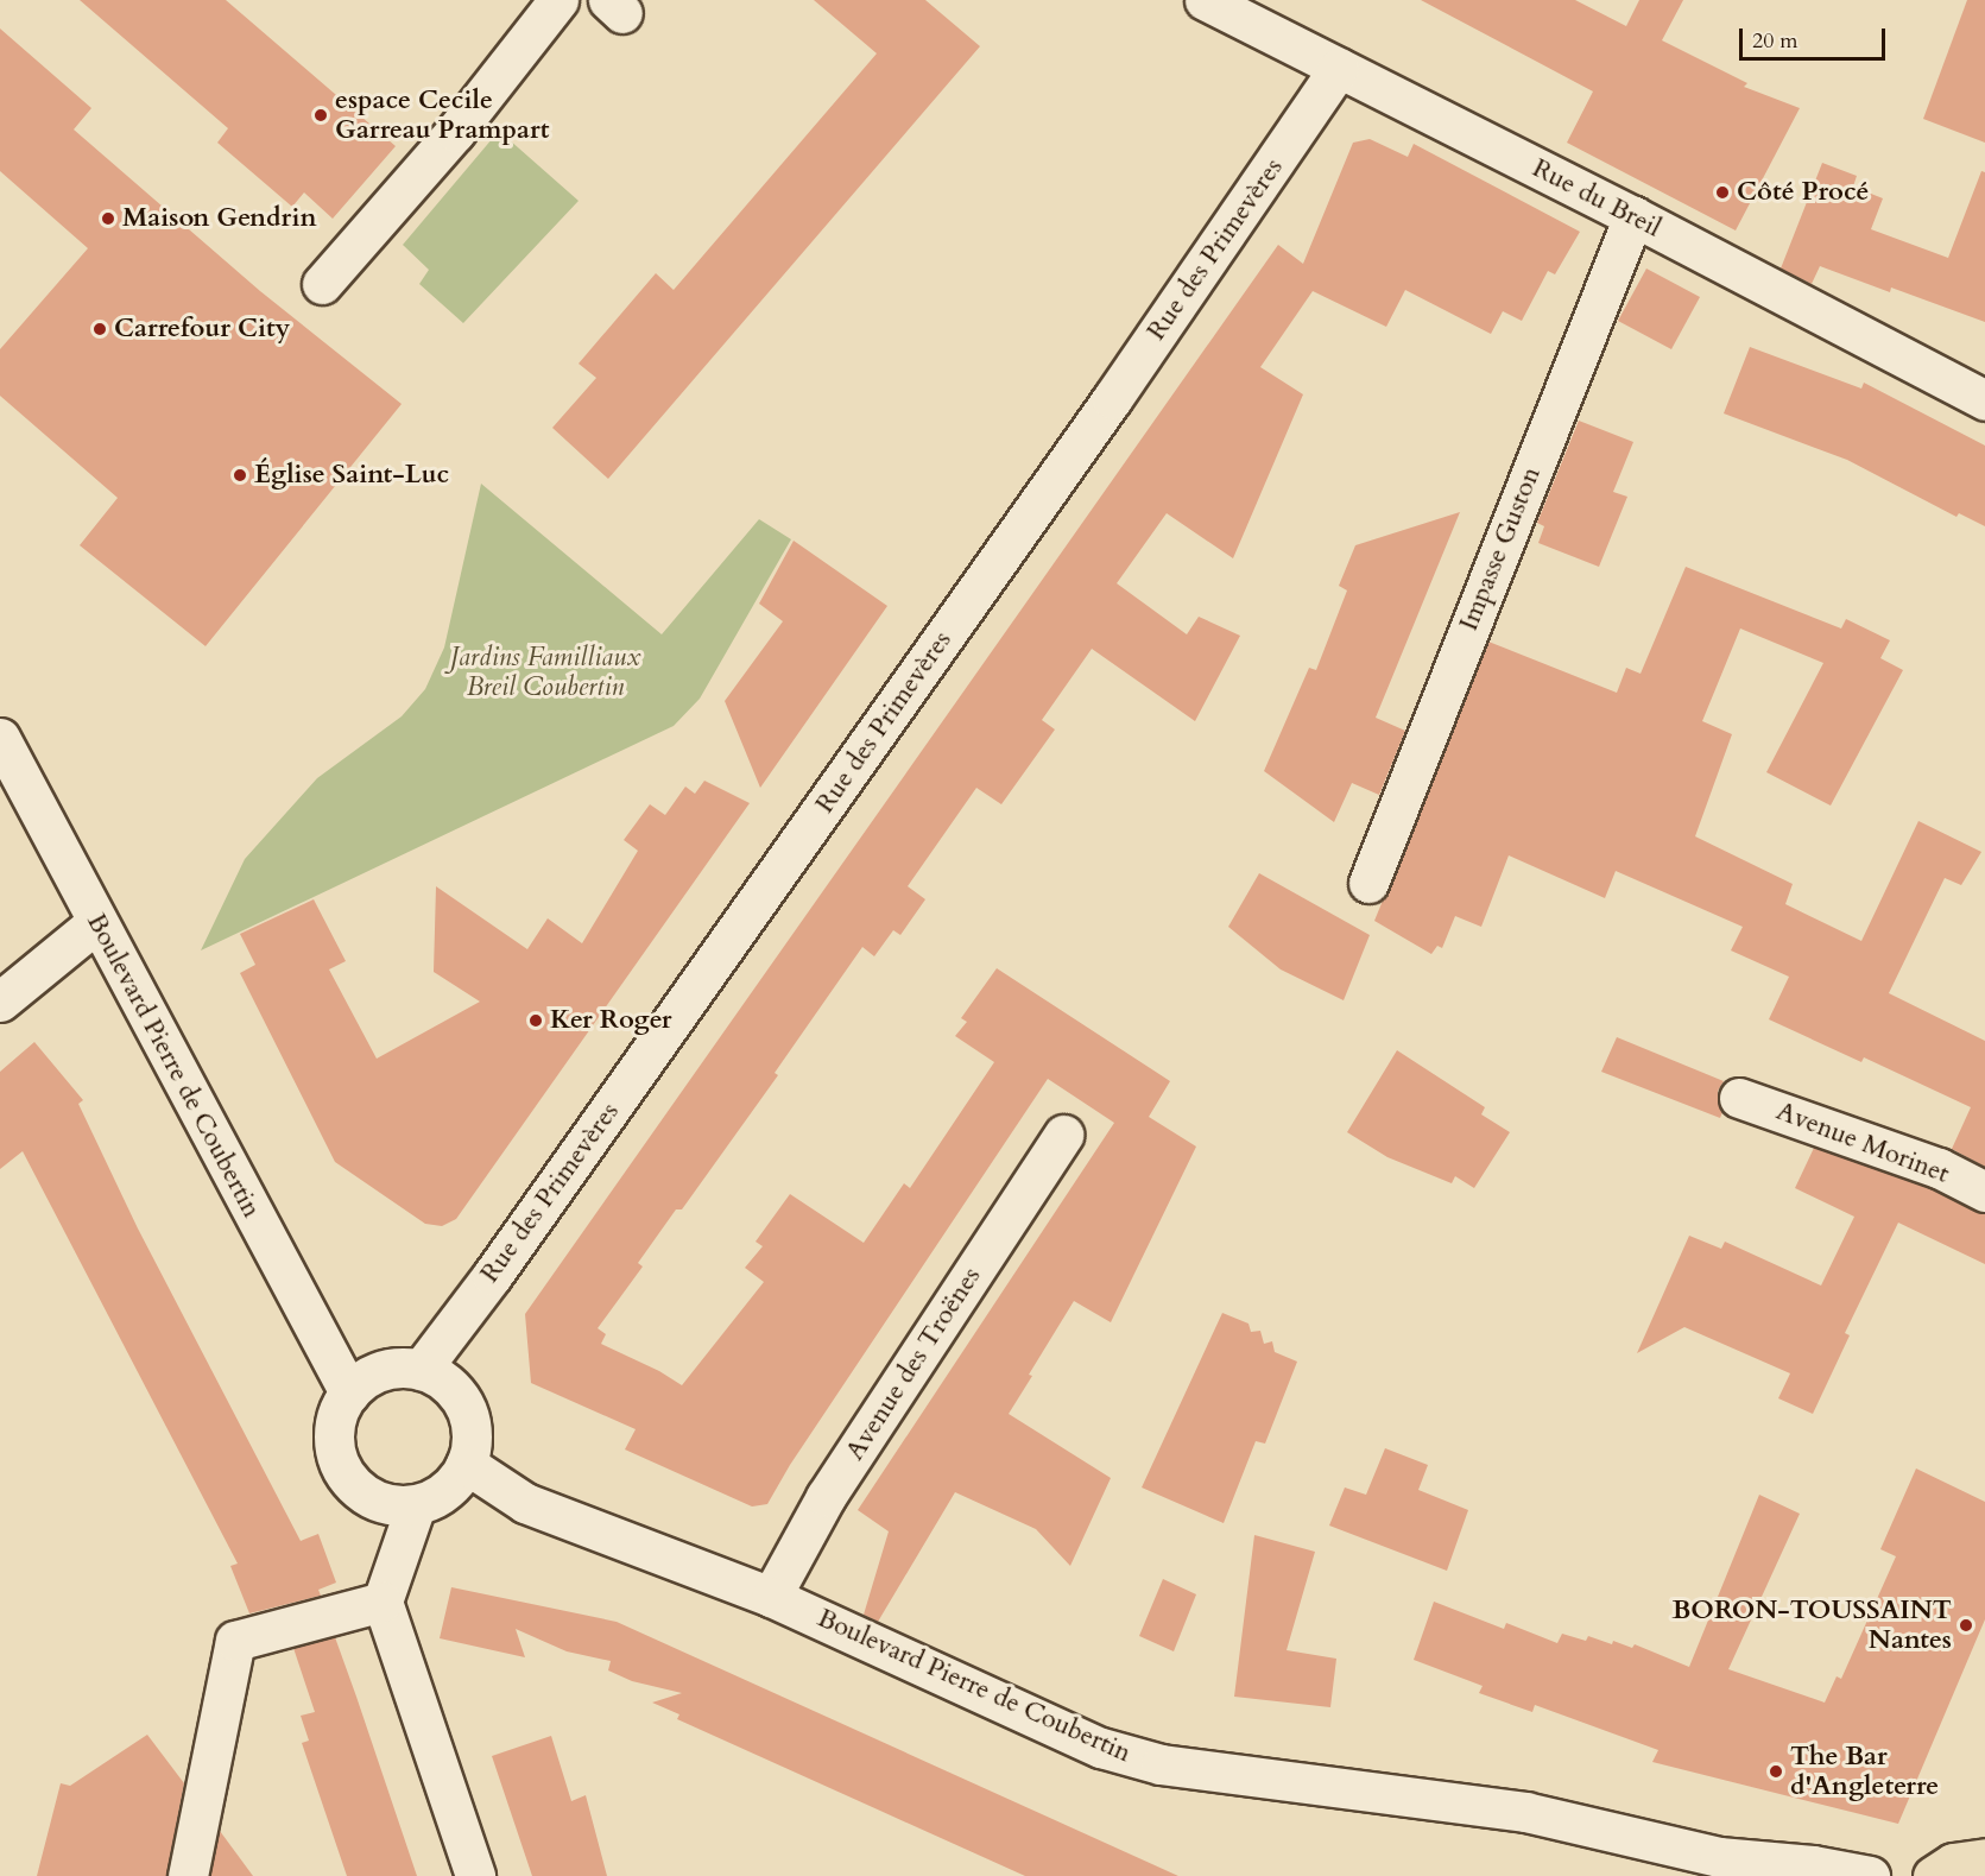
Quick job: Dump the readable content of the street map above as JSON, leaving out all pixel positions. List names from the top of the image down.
{
  "streets": {
    "street": [
      "Rue du Breil",
      "Rue des Primevères",
      "Impasse Guston",
      "Boulevard Pierre de Coubertin",
      "Avenue Morinet",
      "Avenue des Troënes"
    ]
  },
  "crossings": [
    ["Rue du Breil", "Rue des Primevères"],
    ["Rue du Breil", "Impasse Guston"],
    ["Rue des Primevères", "Boulevard Pierre de Coubertin"],
    ["Boulevard Pierre de Coubertin", "Avenue des Troënes"]
  ],
  "parks": ["Jardins Familliaux Breil Coubertin"],
  "places": [
    "espace Cecile Garreau Prampart",
    "Côté Procé",
    "Maison Gendrin",
    "Carrefour City",
    "Église Saint-Luc",
    "Ker Roger",
    "BORON-TOUSSAINT Nantes",
    "The Bar d'Angleterre"
  ],
  "scale_bar": "20 m"
}
